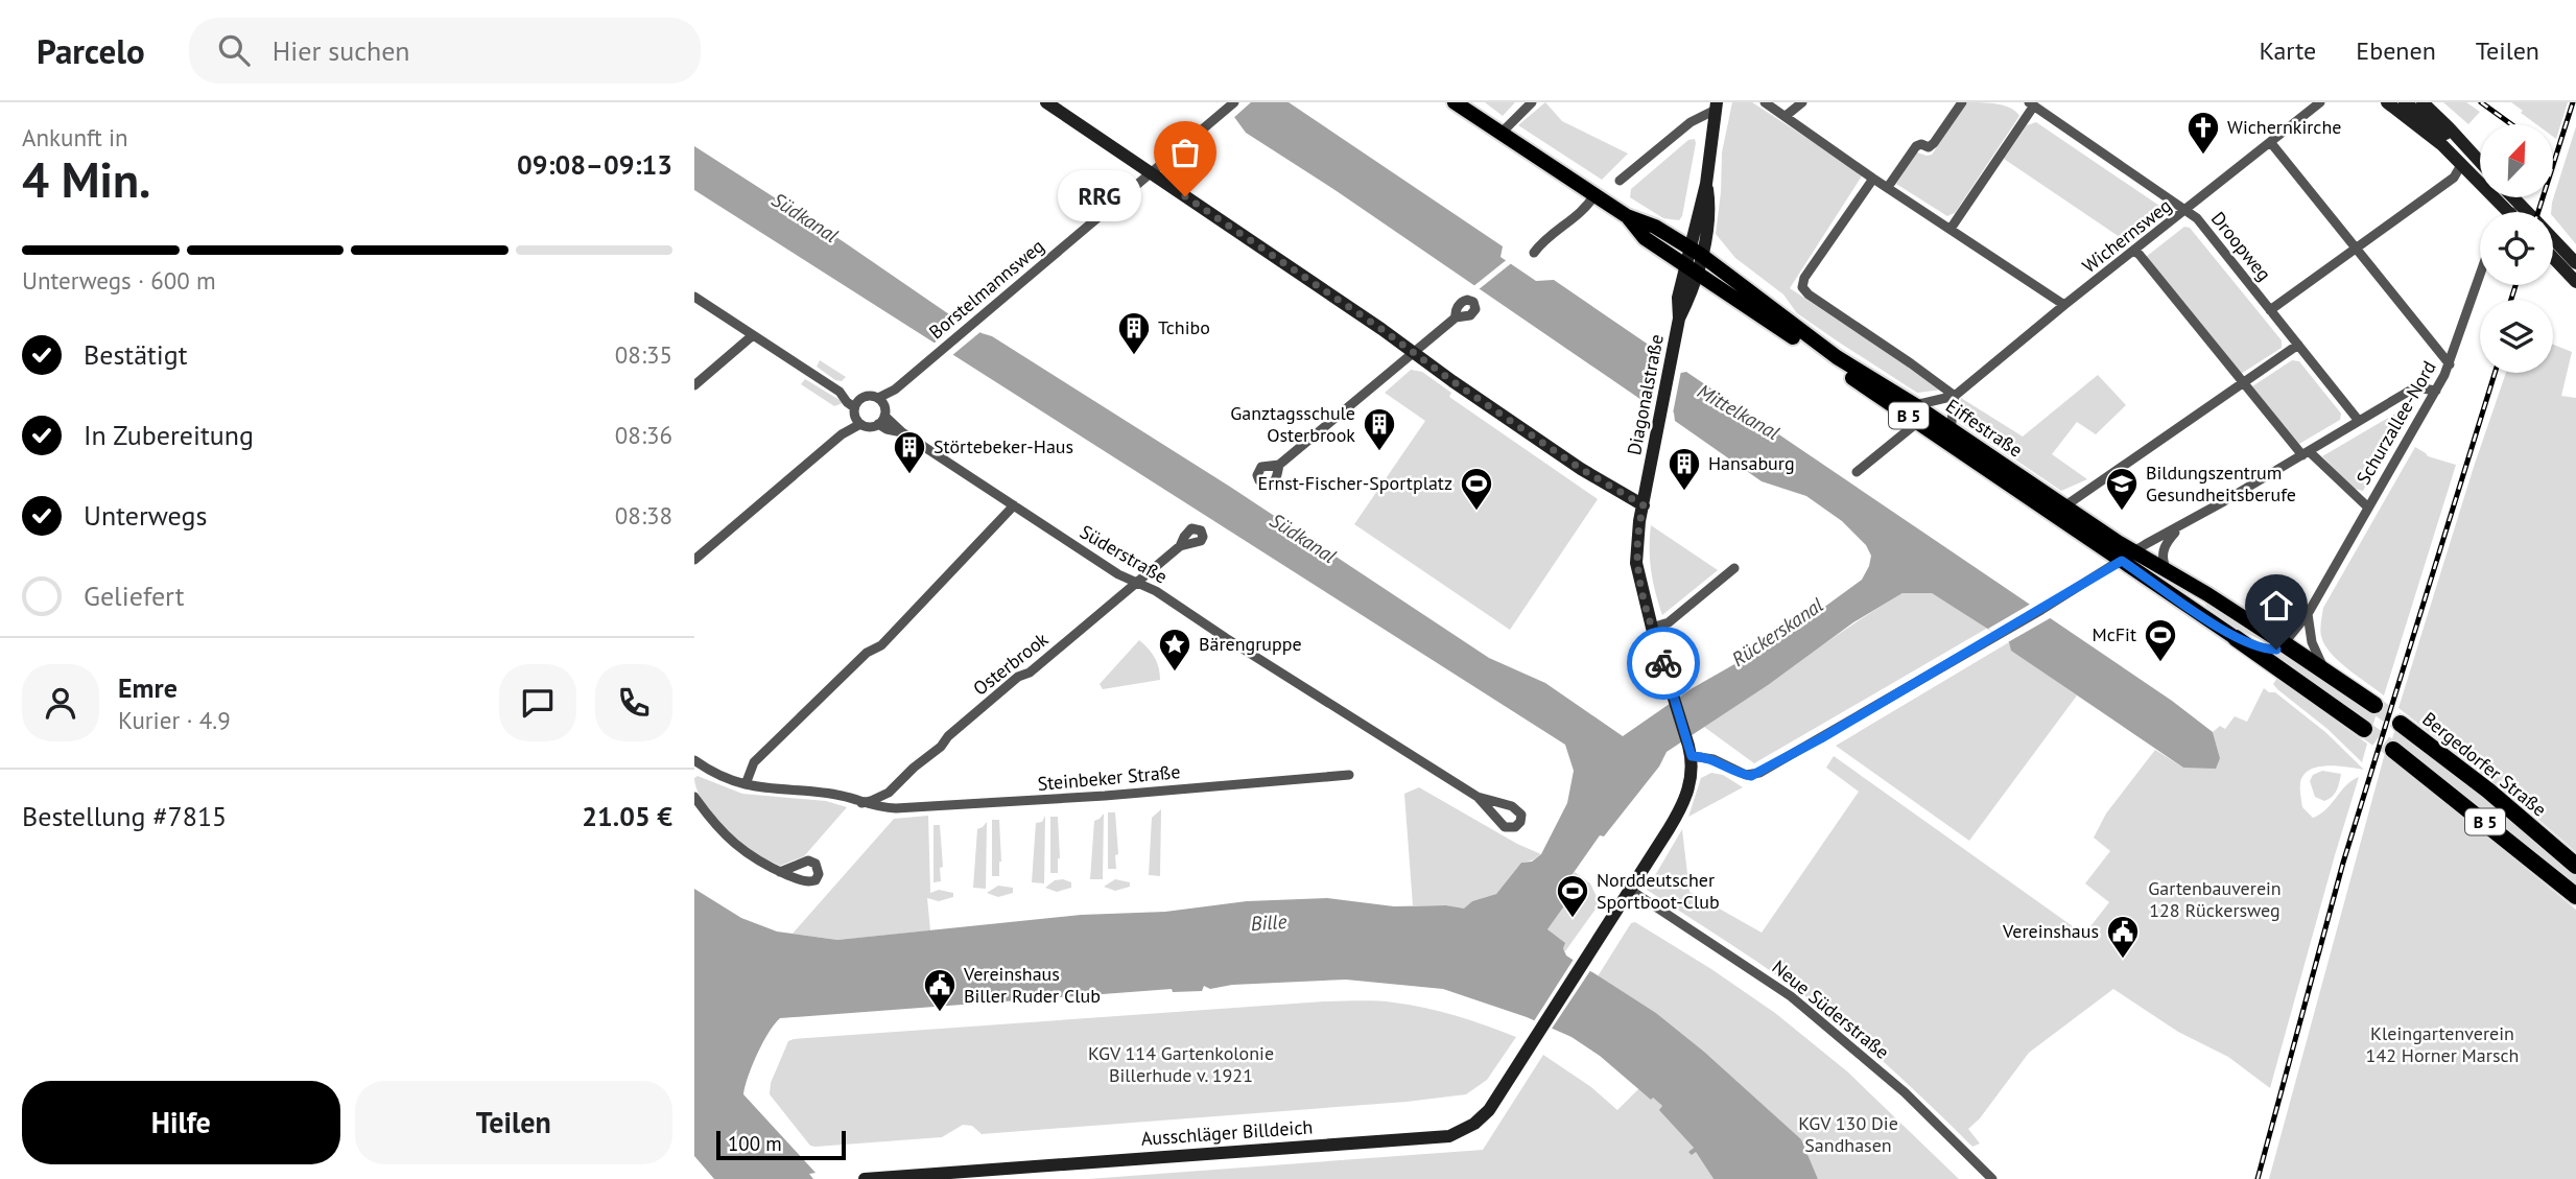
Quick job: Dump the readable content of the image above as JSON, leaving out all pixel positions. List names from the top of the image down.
{
  "streets": {
    "highway": ["B 5", "Bergedorfer Straße"],
    "main road": ["Eiffestraße"],
    "street": [
      "Wichernsweg",
      "Droopweg",
      "Borstelmannsweg",
      "Diagonalstraße",
      "Schurzallee-Nord",
      "Süderstraße",
      "Osterbrook",
      "Steinbeker Straße",
      "Neue Süderstraße",
      "Ausschläger Billdeich"
    ]
  },
  "crossings": [
    ["Wichernsweg", "Droopweg"],
    ["Wichernsweg", "Eiffestraße"],
    ["Borstelmannsweg", "Süderstraße"],
    ["Diagonalstraße", "Eiffestraße"],
    ["Diagonalstraße", "Neue Süderstraße"],
    ["Diagonalstraße", "Ausschläger Billdeich"],
    ["B 5", "Schurzallee-Nord"],
    ["B 5", "Eiffestraße"],
    ["Schurzallee-Nord", "Eiffestraße"],
    ["Süderstraße", "Osterbrook"],
    ["Osterbrook", "Steinbeker Straße"]
  ],
  "water": [
    "Südkanal",
    "Mittelkanal",
    "Rückerskanal",
    "Bille"
  ],
  "parks": [
    "Gartenbauverein 128 Rückersweg",
    "Kleingartenverein 142 Horner Marsch",
    "KGV 114 Gartenkolonie Billerhude v. 1921",
    "KGV 130 Die Sandhasen"
  ],
  "places": {
    "church": ["Wichernkirche"],
    "other": ["RRG"],
    "building": [
      "Tchibo",
      "Ganztagsschule Osterbrook",
      "Störtebeker-Haus",
      "Hansaburg"
    ],
    "sports": ["Ernst-Fischer-Sportplatz", "McFit", "Norddeutscher Sportboot-Club"],
    "school or university": ["Bildungszentrum Gesundheitsberufe"],
    "place": ["Bärengruppe"],
    "public building": ["Vereinshaus", "Vereinshaus Biller Ruder Club"]
  },
  "scale_bar": "100 m",
  "north": "top right",
  "page": {
    "header": "Parcelo",
    "search": "Hier suchen",
    "nav": ["Karte", "Ebenen", "Teilen"],
    "heading": ["4 Min.", "Ankunft in", "09:08–09:13"],
    "panel": [
      "Emre",
      "Kurier · 4.9",
      "Bestellung #7815",
      "21.05 €"
    ],
    "bubble": "RRG",
    "bar": "Unterwegs · 600 m",
    "list": [
      ["Bestätigt", "08:35"],
      ["In Zubereitung", "08:36"],
      ["Unterwegs", "08:38"],
      "Geliefert"
    ],
    "buttons": ["Hilfe", "Teilen"],
    "scale": "100 m"
  }
}
